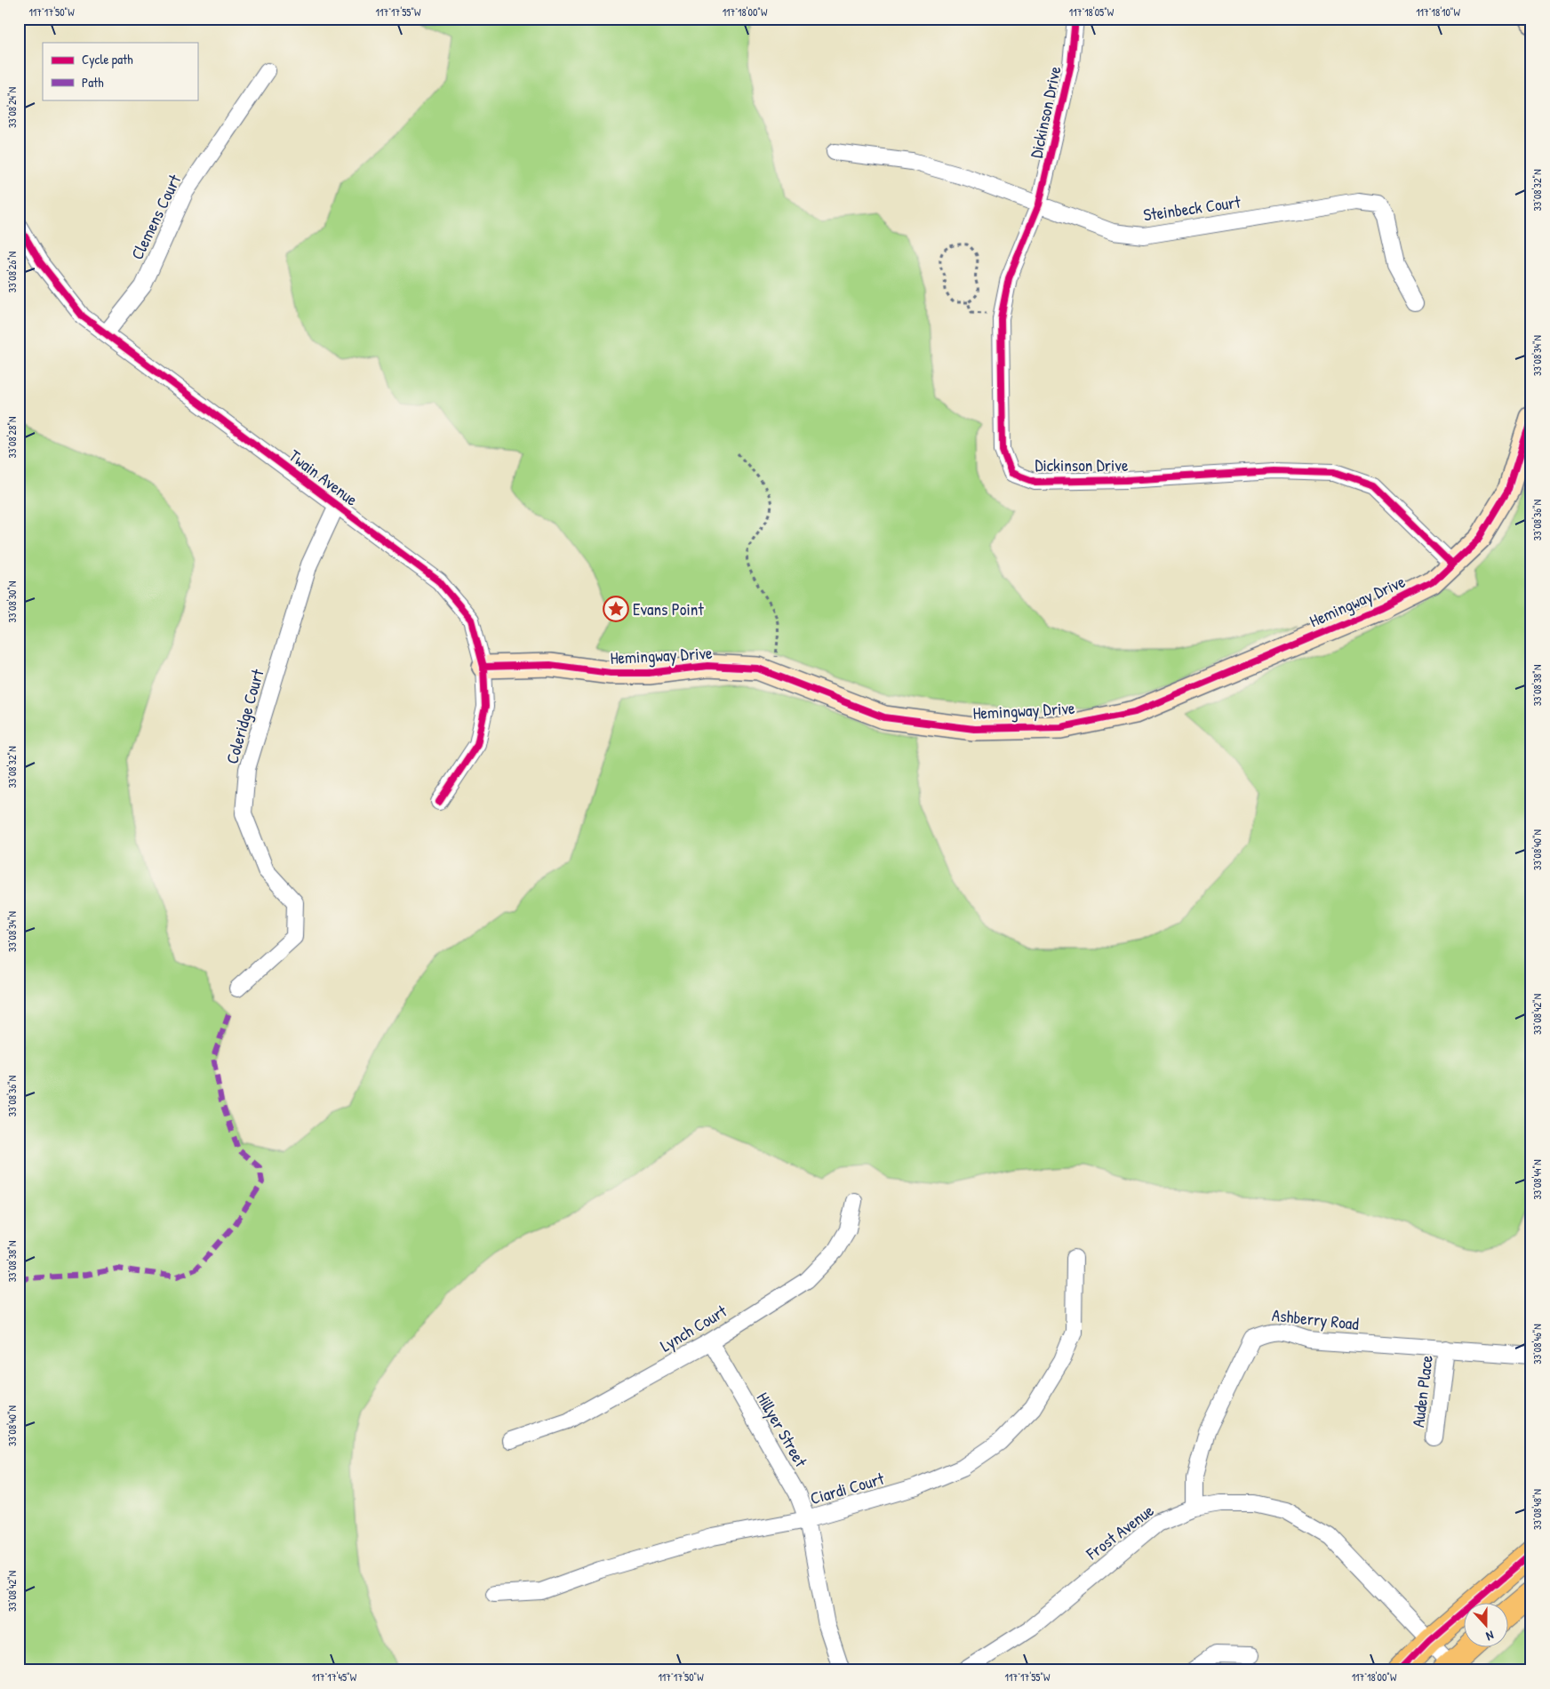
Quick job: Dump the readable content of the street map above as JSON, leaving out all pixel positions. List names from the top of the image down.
{
  "streets": {
    "street": [
      "Dickinson Drive",
      "Steinbeck Court",
      "Clemens Court",
      "Twain Avenue",
      "Hemingway Drive",
      "Coleridge Court",
      "Ashberry Road",
      "Lynch Court",
      "Auden Place",
      "Hillyer Street",
      "Ciardi Court",
      "Frost Avenue"
    ]
  },
  "crossings": [
    ["Dickinson Drive", "Steinbeck Court"],
    ["Dickinson Drive", "Hemingway Drive"],
    ["Clemens Court", "Twain Avenue"],
    ["Twain Avenue", "Hemingway Drive"],
    ["Twain Avenue", "Coleridge Court"],
    ["Ashberry Road", "Auden Place"],
    ["Ashberry Road", "Frost Avenue"],
    ["Lynch Court", "Hillyer Street"],
    ["Hillyer Street", "Ciardi Court"]
  ],
  "places": {
    "place": ["Evans Point"]
  },
  "legend": ["Cycle path", "Path"],
  "north": "bottom",
  "coordinates": [
    "117°17'50\"W",
    "117°17'55\"W",
    "117°18'00\"W",
    "117°18'05\"W",
    "117°18'10\"W",
    "33°08'24\"N",
    "33°08'32\"N",
    "33°08'26\"N",
    "33°08'34\"N",
    "33°08'28\"N",
    "33°08'36\"N",
    "33°08'30\"N",
    "33°08'38\"N",
    "33°08'40\"N",
    "33°08'42\"N",
    "33°08'44\"N",
    "33°08'46\"N",
    "33°08'48\"N",
    "117°17'45\"W"
  ]
}
